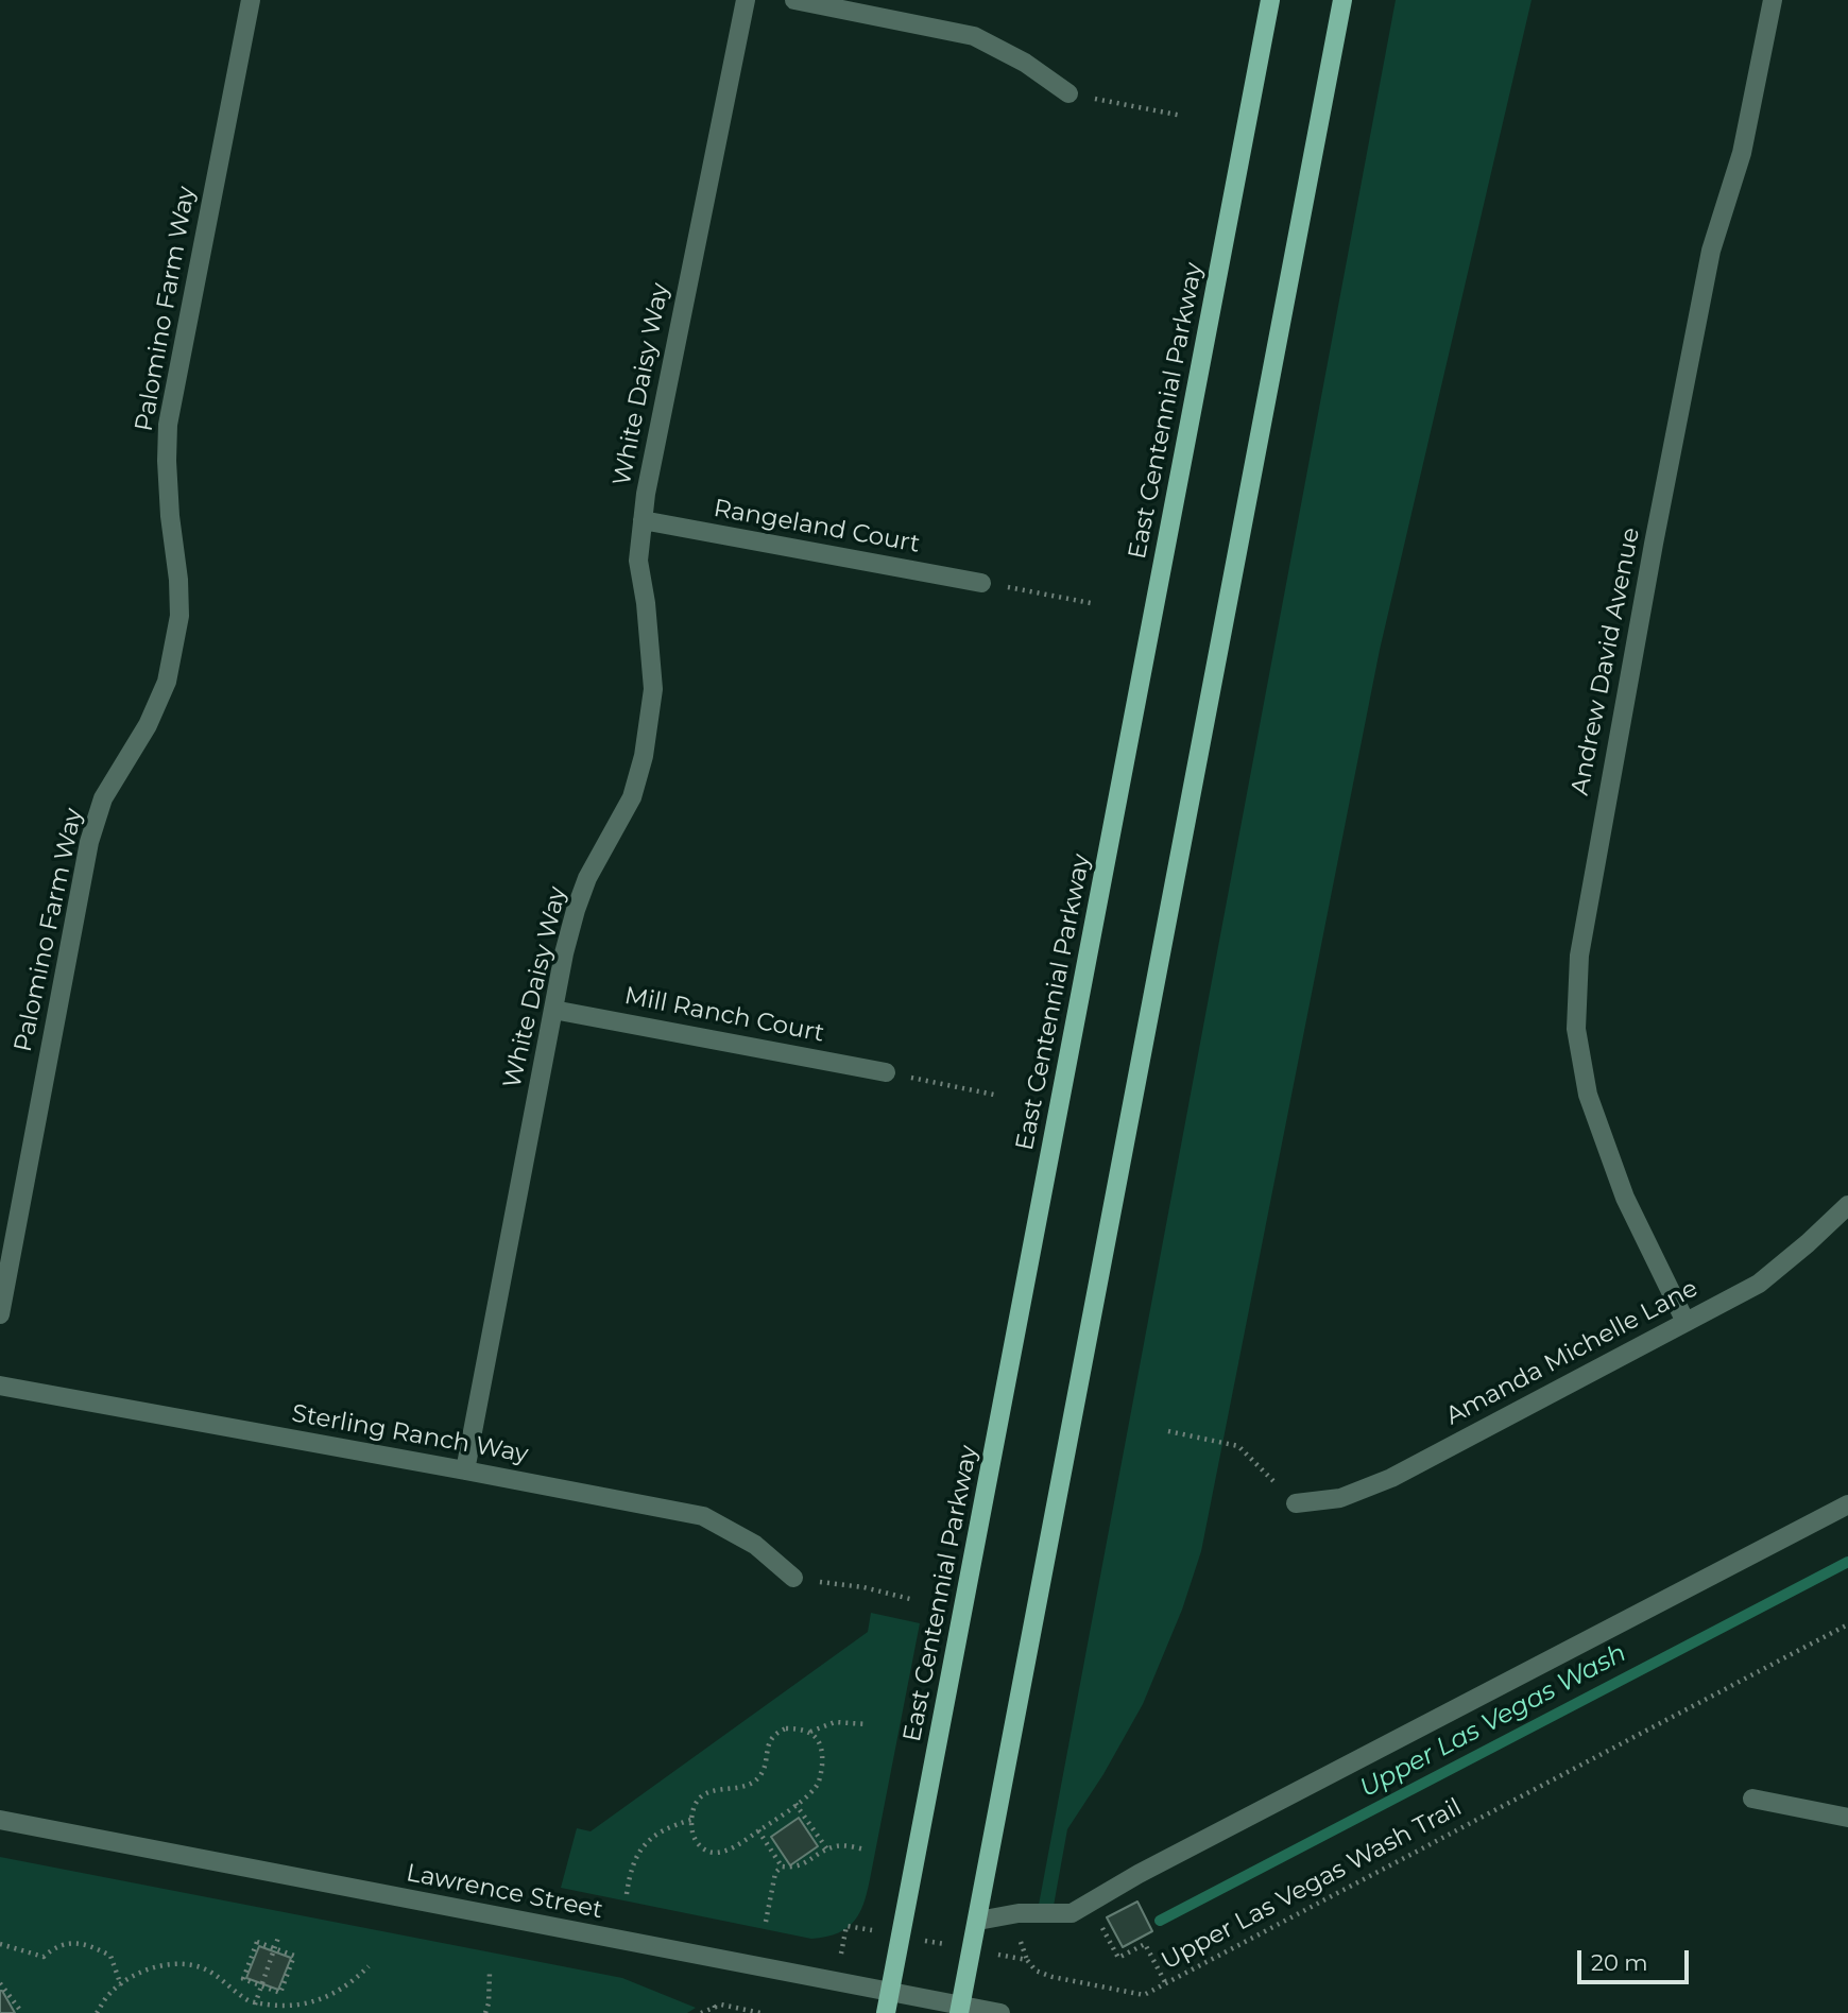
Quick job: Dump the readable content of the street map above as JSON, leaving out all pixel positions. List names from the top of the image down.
{
  "streets": {
    "main road": ["East Centennial Parkway"],
    "street": [
      "Palomino Farm Way",
      "White Daisy Way",
      "Rangeland Court",
      "Andrew David Avenue",
      "Mill Ranch Court",
      "Amanda Michelle Lane",
      "Sterling Ranch Way",
      "Lawrence Street"
    ],
    "path": ["Upper Las Vegas Wash Trail"]
  },
  "crossings": [
    ["White Daisy Way", "Rangeland Court"],
    ["White Daisy Way", "Mill Ranch Court"],
    ["White Daisy Way", "Sterling Ranch Way"],
    ["East Centennial Parkway", "Upper Las Vegas Wash Trail"],
    ["East Centennial Parkway", "Lawrence Street"],
    ["Andrew David Avenue", "Amanda Michelle Lane"],
    ["Upper Las Vegas Wash Trail", "Lawrence Street"]
  ],
  "water": ["Upper Las Vegas Wash"],
  "scale_bar": "20 m"
}
